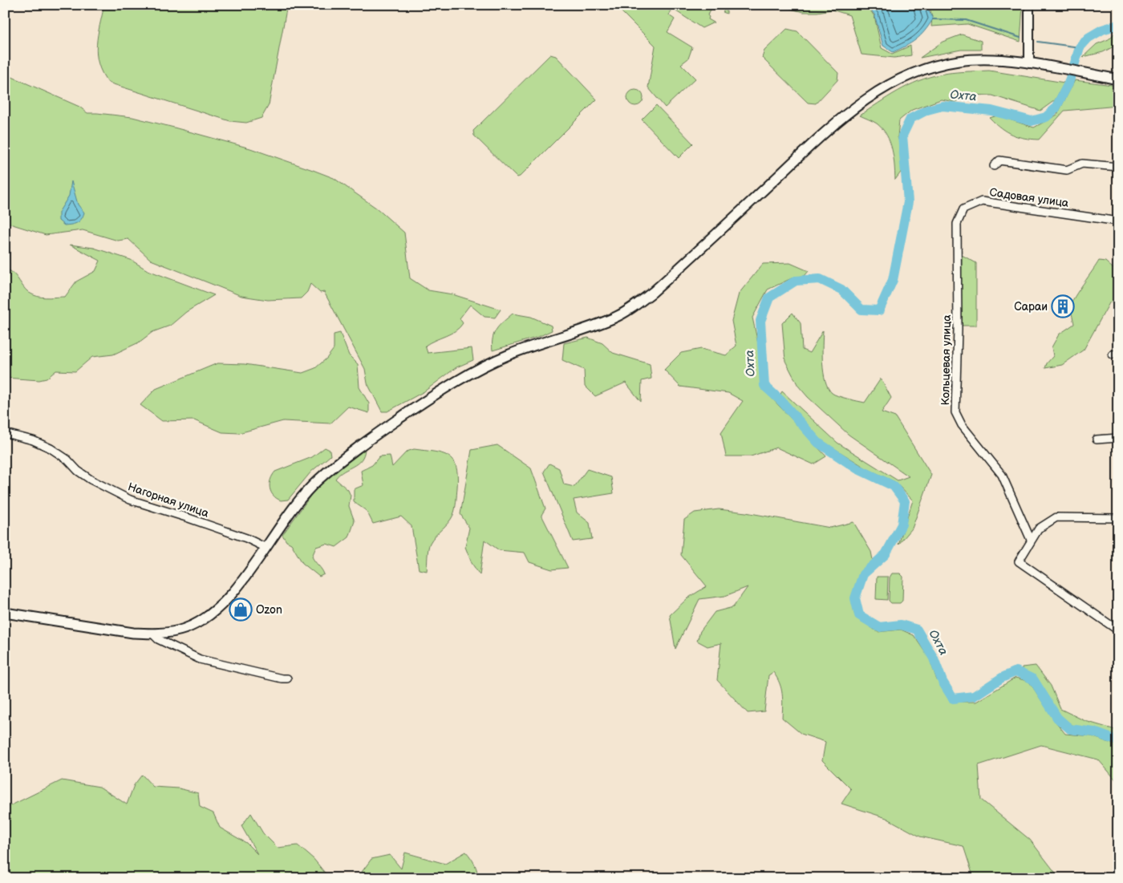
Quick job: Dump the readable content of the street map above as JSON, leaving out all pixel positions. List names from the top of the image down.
{
  "streets": {
    "street": ["Садовая улица", "Кольцевая улица", "Нагорная улица"]
  },
  "crossings": [
    ["Садовая улица", "Кольцевая улица"]
  ],
  "water": ["Охта"],
  "places": {
    "building": ["Сараи"],
    "shop": ["Ozon"]
  }
}
